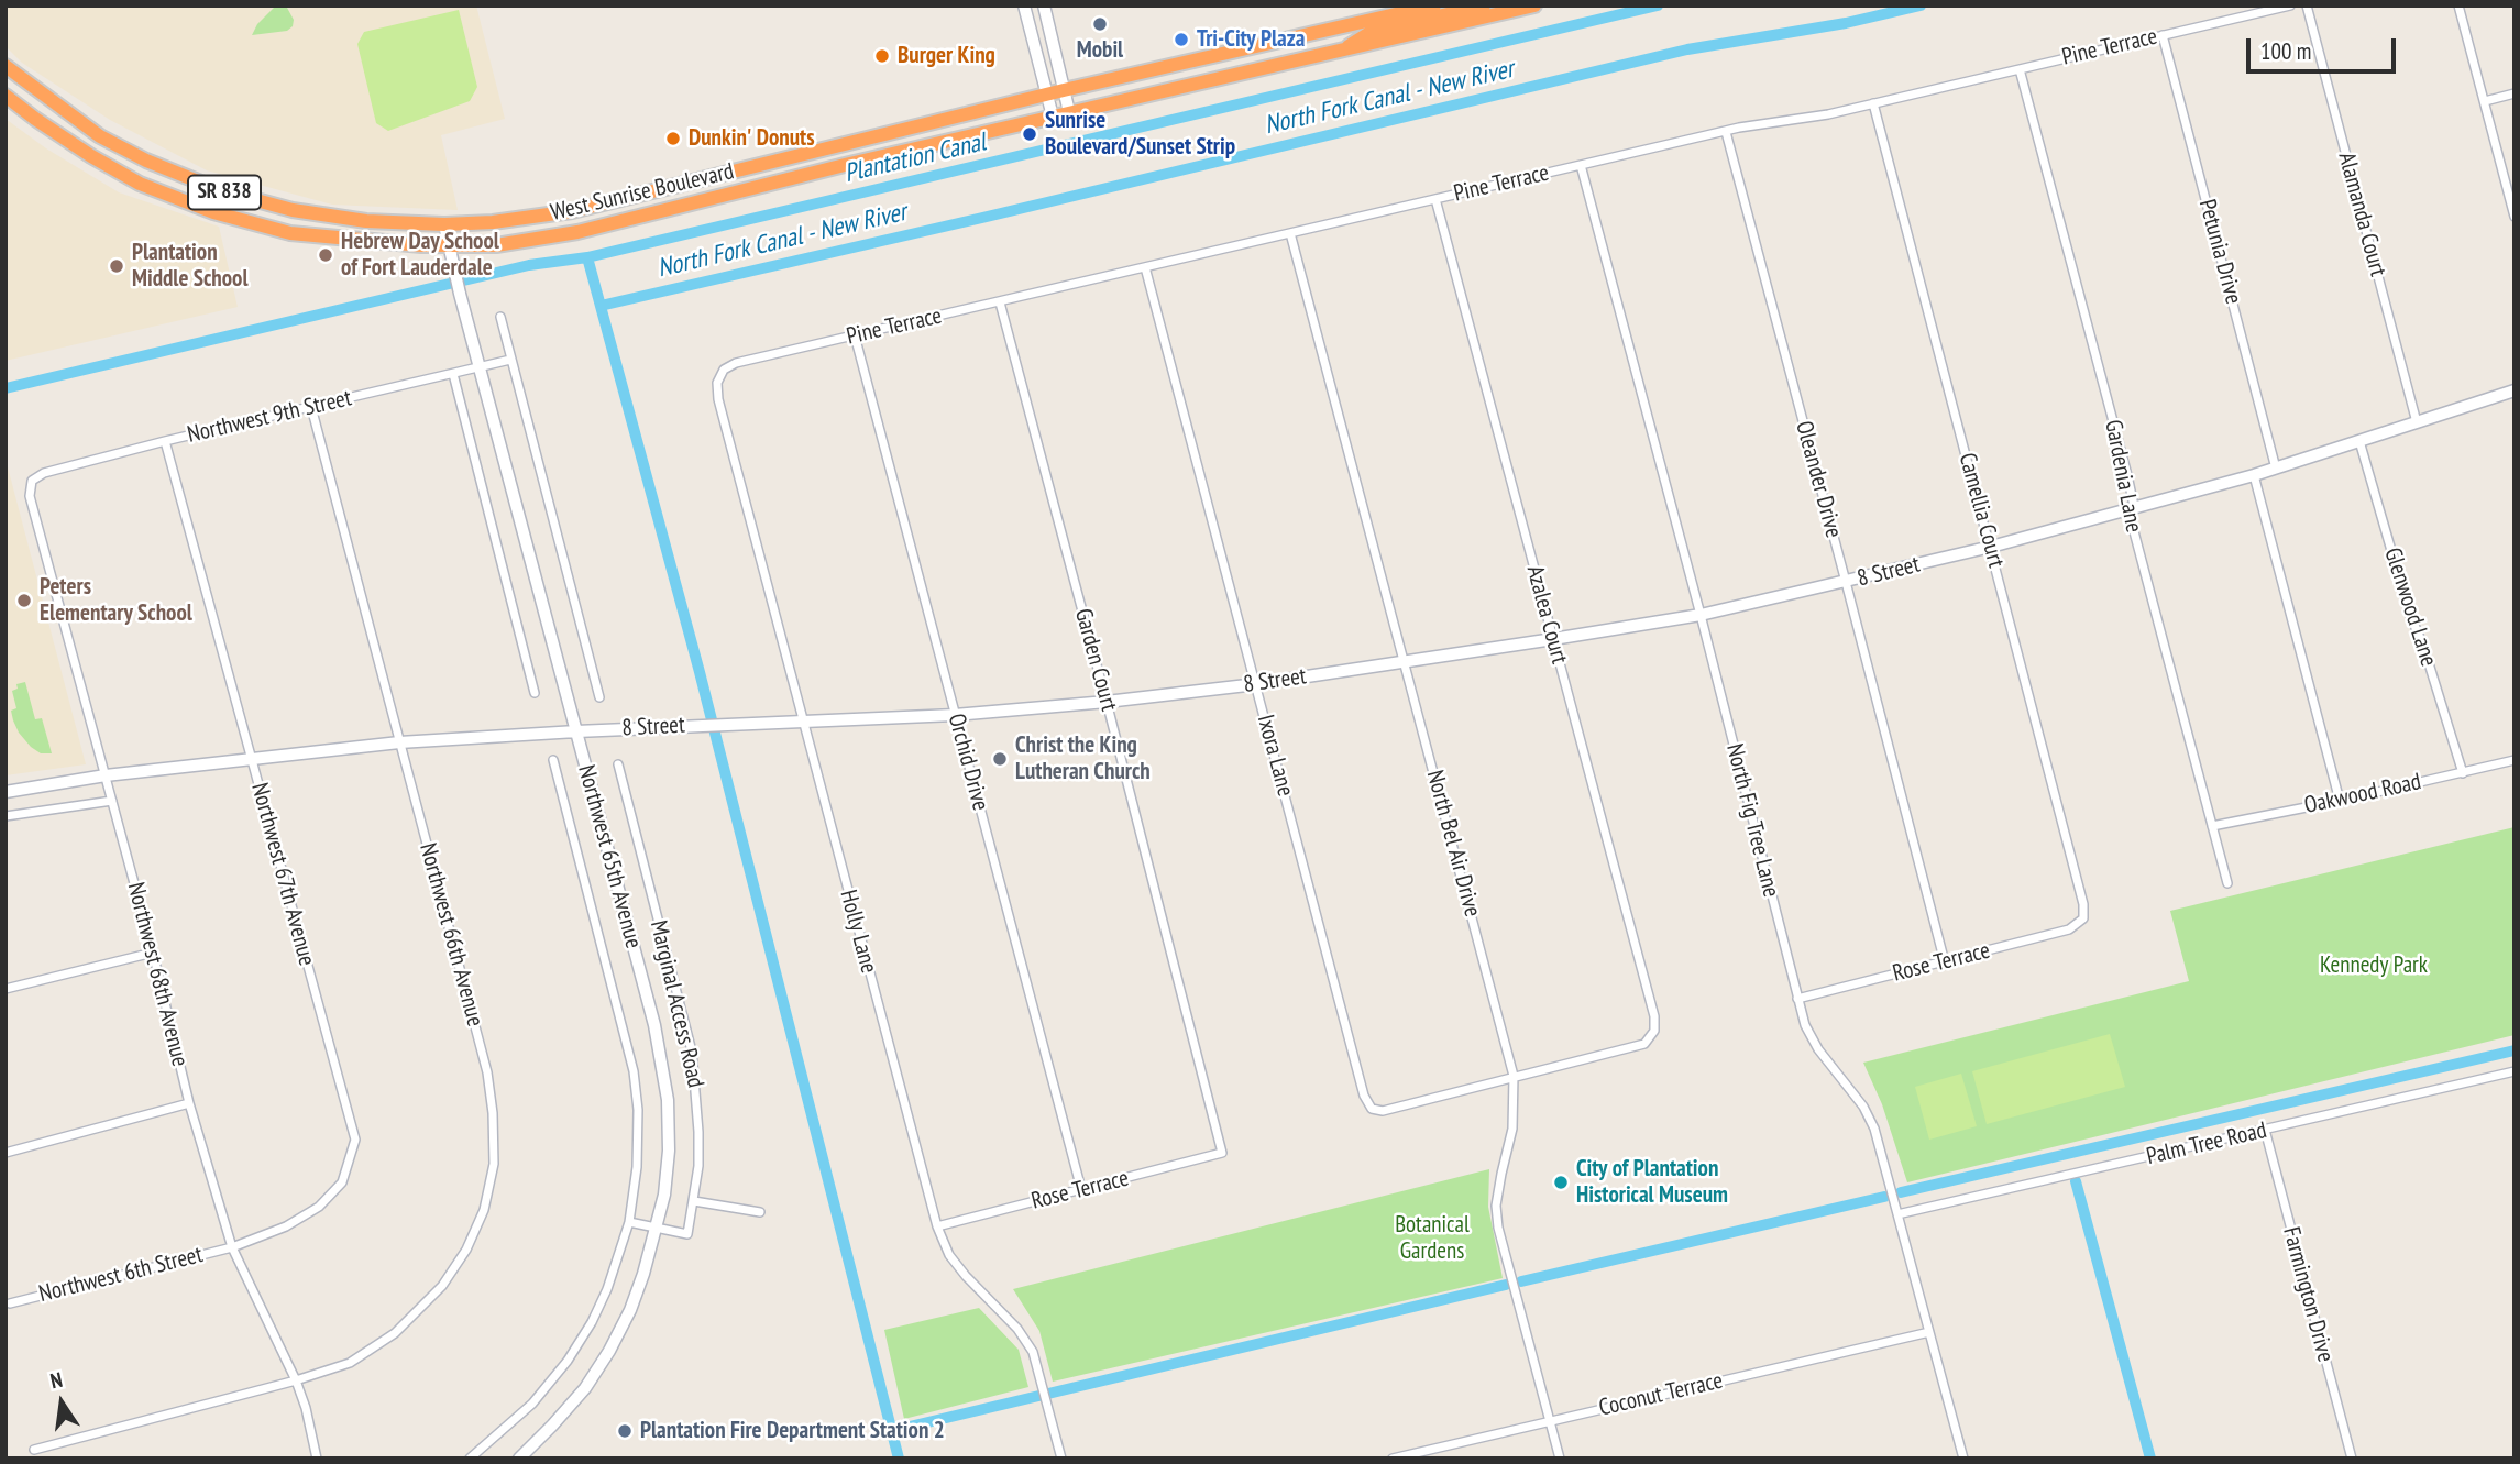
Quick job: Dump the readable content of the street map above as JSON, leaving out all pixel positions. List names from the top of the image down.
{
  "streets": {
    "highway": ["SR 838", "West Sunrise Boulevard"],
    "street": [
      "Pine Terrace",
      "Alamanda Court",
      "Petunia Drive",
      "Northwest 9th Street",
      "Gardenia Lane",
      "Oleander Drive",
      "Camellia Court",
      "8 Street",
      "Glenwood Lane",
      "Azalea Court",
      "Garden Court",
      "Ixora Lane",
      "Orchid Drive",
      "Oakwood Road",
      "North Fig Tree Lane",
      "North Bel Air Drive",
      "Northwest 65th Avenue",
      "Northwest 67th Avenue",
      "Holly Lane",
      "Northwest 66th Avenue",
      "Rose Terrace",
      "Northwest 68th Avenue",
      "Marginal Access Road",
      "Palm Tree Road",
      "Northwest 6th Street",
      "Farmington Drive",
      "Coconut Terrace"
    ]
  },
  "crossings": [
    ["Pine Terrace", "Petunia Drive"],
    ["Pine Terrace", "Gardenia Lane"],
    ["Pine Terrace", "Oleander Drive"],
    ["Pine Terrace", "Camellia Court"],
    ["Pine Terrace", "Azalea Court"],
    ["Pine Terrace", "Garden Court"],
    ["Pine Terrace", "Ixora Lane"],
    ["Pine Terrace", "Orchid Drive"],
    ["Pine Terrace", "North Fig Tree Lane"],
    ["Pine Terrace", "North Bel Air Drive"],
    ["Pine Terrace", "Holly Lane"],
    ["West Sunrise Boulevard", "Northwest 65th Avenue"],
    ["Alamanda Court", "8 Street"],
    ["Petunia Drive", "8 Street"],
    ["Northwest 9th Street", "Northwest 65th Avenue"],
    ["Northwest 9th Street", "Northwest 67th Avenue"],
    ["Northwest 9th Street", "Northwest 66th Avenue"],
    ["Northwest 9th Street", "Northwest 68th Avenue"],
    ["Gardenia Lane", "8 Street"],
    ["Gardenia Lane", "Oakwood Road"],
    ["Oleander Drive", "8 Street"],
    ["Oleander Drive", "Rose Terrace"],
    ["Camellia Court", "8 Street"],
    ["Camellia Court", "Rose Terrace"],
    ["8 Street", "Glenwood Lane"],
    ["8 Street", "Azalea Court"],
    ["8 Street", "Garden Court"],
    ["8 Street", "Ixora Lane"],
    ["8 Street", "Orchid Drive"],
    ["8 Street", "North Fig Tree Lane"],
    ["8 Street", "North Bel Air Drive"],
    ["8 Street", "Northwest 65th Avenue"],
    ["8 Street", "Northwest 67th Avenue"],
    ["8 Street", "Holly Lane"],
    ["8 Street", "Northwest 66th Avenue"],
    ["8 Street", "Northwest 68th Avenue"],
    ["Glenwood Lane", "Oakwood Road"],
    ["Azalea Court", "Ixora Lane"],
    ["Azalea Court", "North Bel Air Drive"],
    ["Garden Court", "Rose Terrace"],
    ["Ixora Lane", "North Bel Air Drive"],
    ["Orchid Drive", "Rose Terrace"],
    ["North Fig Tree Lane", "Rose Terrace"],
    ["North Fig Tree Lane", "Palm Tree Road"],
    ["North Fig Tree Lane", "Coconut Terrace"],
    ["North Bel Air Drive", "Coconut Terrace"],
    ["Northwest 65th Avenue", "Marginal Access Road"],
    ["Northwest 67th Avenue", "Northwest 68th Avenue"],
    ["Northwest 67th Avenue", "Northwest 6th Street"],
    ["Holly Lane", "Rose Terrace"],
    ["Northwest 66th Avenue", "Northwest 68th Avenue"],
    ["Northwest 68th Avenue", "Northwest 6th Street"],
    ["Palm Tree Road", "Farmington Drive"]
  ],
  "water": ["North Fork Canal - New River", "Plantation Canal"],
  "parks": ["Kennedy Park", "Botanical Gardens"],
  "places": [
    "Mobil",
    "Tri-City Plaza",
    "Burger King",
    "Sunrise Boulevard/Sunset Strip",
    "Dunkin' Donuts",
    "Hebrew Day School of Fort Lauderdale",
    "Plantation Middle School",
    "Peters Elementary School",
    "Christ the King Lutheran Church",
    "City of Plantation Historical Museum",
    "Plantation Fire Department Station 2"
  ],
  "scale_bar": "100 m",
  "north": "top"
}
